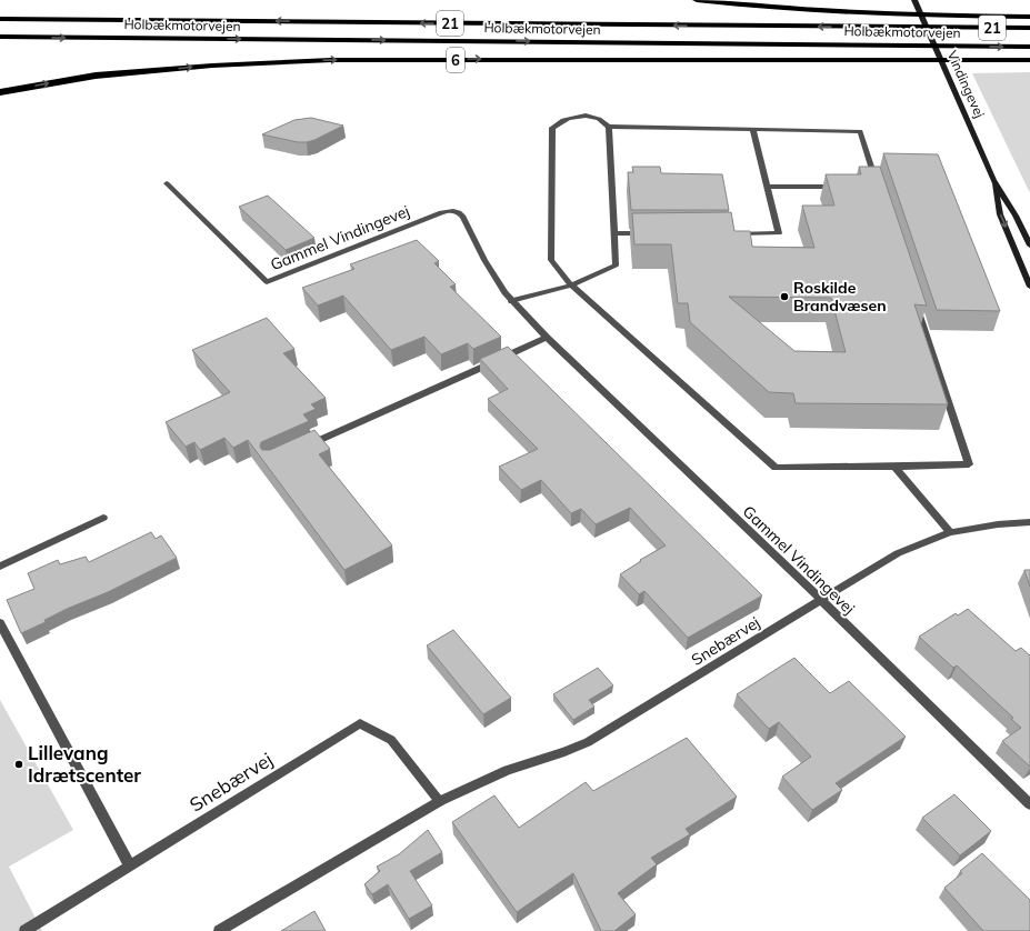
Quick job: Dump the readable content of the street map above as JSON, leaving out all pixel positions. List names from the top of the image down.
{
  "streets": {
    "highway": ["21", "Holbækmotorvejen", "6"],
    "main road": ["Vindingevej"],
    "street": ["Gammel Vindingevej", "Snebærvej"]
  },
  "crossings": [
    ["Gammel Vindingevej", "Snebærvej"]
  ],
  "places": ["Roskilde Brandvæsen", "Lillevang Idrætscenter"]
}
